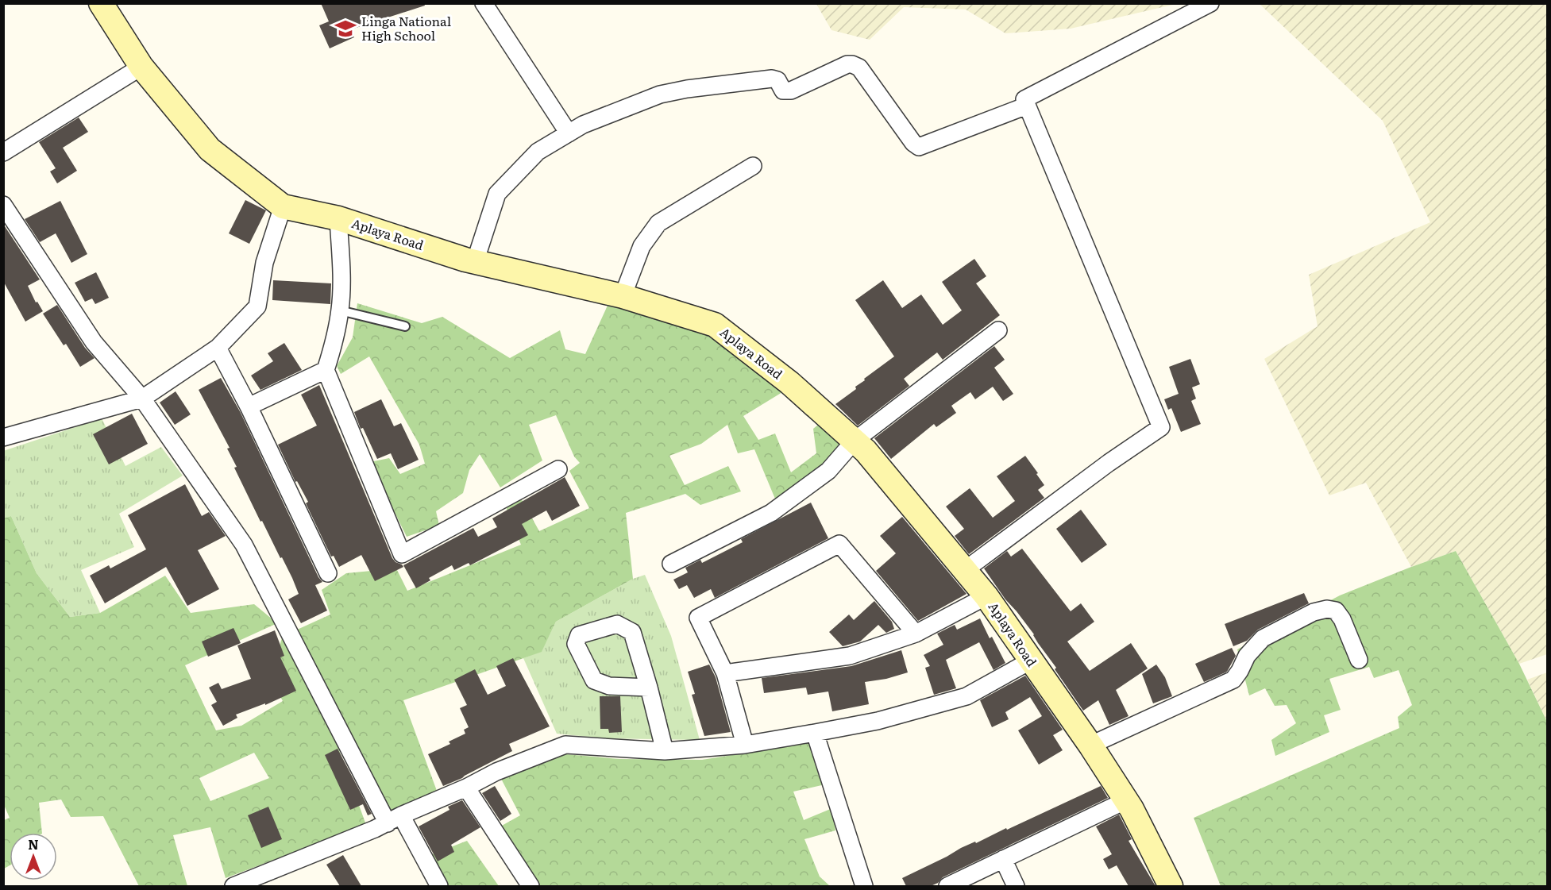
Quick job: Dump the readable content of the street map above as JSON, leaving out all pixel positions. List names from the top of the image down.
{
  "streets": {
    "street": ["Aplaya Road"]
  },
  "places": {
    "school or university": ["Linga National High School"]
  },
  "north": "top"
}
